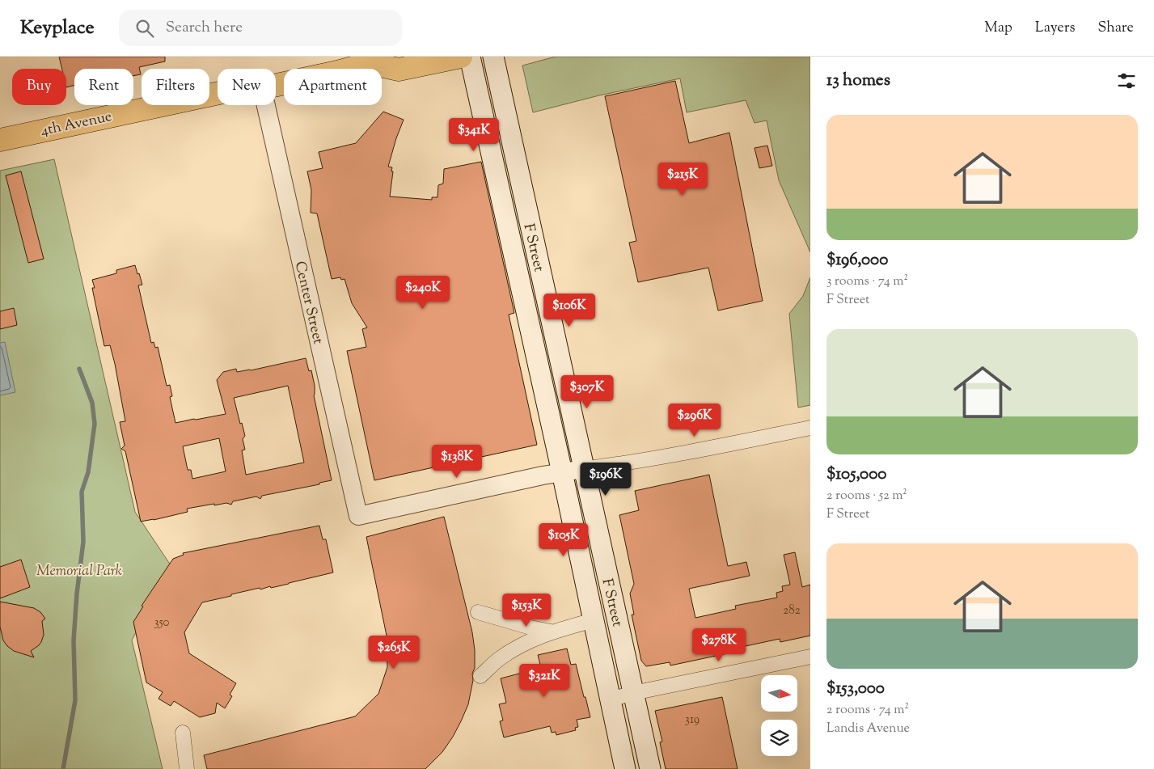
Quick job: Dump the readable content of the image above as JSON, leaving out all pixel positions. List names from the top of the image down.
{
  "streets": {
    "main road": ["4th Avenue", "F Street"],
    "street": ["Center Street"]
  },
  "crossings": [
    ["F Street", "Center Street"]
  ],
  "parks": ["Memorial Park"],
  "house_numbers": ["282", "350", "319"],
  "north": "right",
  "page": {
    "header": "Keyplace",
    "search": "Search here",
    "nav": ["Map", "Layers", "Share"],
    "heading": "13 homes",
    "chip": [
      "Buy",
      "Rent",
      "Filters",
      "New",
      "Apartment"
    ],
    "list": [
      {
        "name": "$196,000",
        "note": "3 rooms · 74 m² · F Street"
      },
      {
        "name": "$105,000",
        "note": "2 rooms · 52 m² · F Street"
      },
      {
        "name": "$153,000",
        "note": "2 rooms · 74 m² · Landis Avenue"
      }
    ],
    "price": [
      "$341K",
      "$215K",
      "$240K",
      "$106K",
      "$307K",
      "$296K",
      "$138K",
      "$196K",
      "$105K",
      "$153K",
      "$278K",
      "$265K",
      "$321K"
    ]
  }
}
